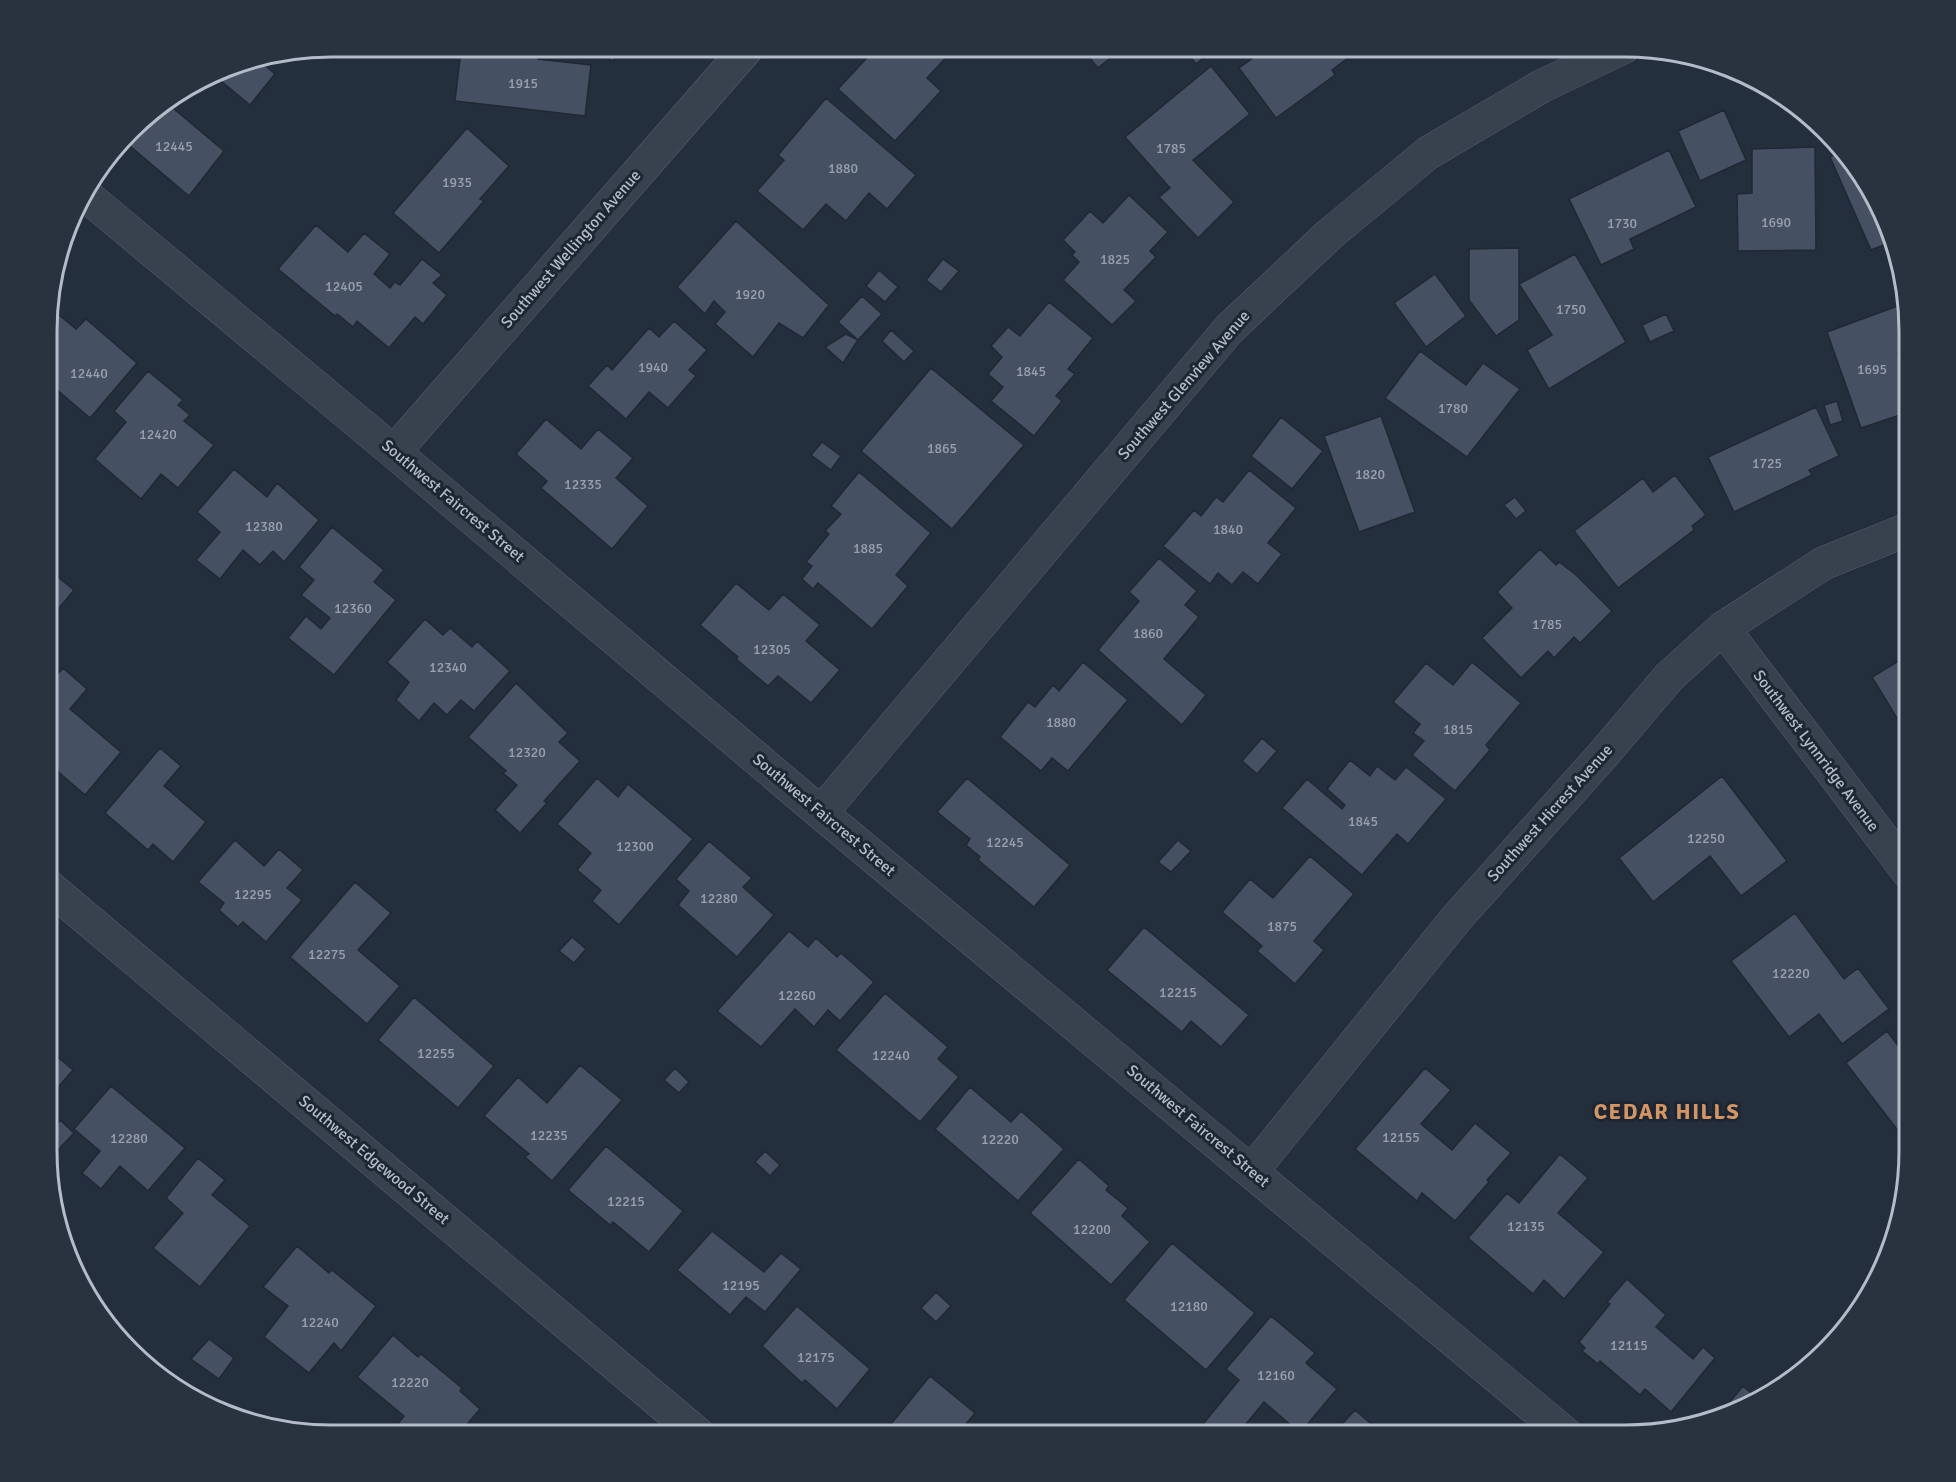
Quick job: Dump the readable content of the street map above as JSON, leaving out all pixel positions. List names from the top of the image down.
{
  "streets": {
    "street": [
      "Southwest Wellington Avenue",
      "Southwest Glenview Avenue",
      "Southwest Faircrest Street",
      "Southwest Lynnridge Avenue",
      "Southwest Hicrest Avenue",
      "Southwest Edgewood Street"
    ]
  },
  "crossings": [
    ["Southwest Wellington Avenue", "Southwest Faircrest Street"],
    ["Southwest Glenview Avenue", "Southwest Faircrest Street"],
    ["Southwest Faircrest Street", "Southwest Hicrest Avenue"],
    ["Southwest Lynnridge Avenue", "Southwest Hicrest Avenue"]
  ],
  "districts": ["CEDAR HILLS"],
  "house_numbers": [
    "1915",
    "12445",
    "1785",
    "1880",
    "1935",
    "1690",
    "1730",
    "1825",
    "12405",
    "1920",
    "1750",
    "1940",
    "1695",
    "1845",
    "12440",
    "1780",
    "12420",
    "1865",
    "1725",
    "1820",
    "12335",
    "12380",
    "1840",
    "1885",
    "12360",
    "1785",
    "1860",
    "12305",
    "12340",
    "1880",
    "1815",
    "12320",
    "1845",
    "12250",
    "12245",
    "12300",
    "12295",
    "12280",
    "1875",
    "12275",
    "12220",
    "12215",
    "12260",
    "12255",
    "12240",
    "12235",
    "12155",
    "12280",
    "12220",
    "12215",
    "12135",
    "12200",
    "12195",
    "12180",
    "12240",
    "12115",
    "12175",
    "12160",
    "12220"
  ]
}
